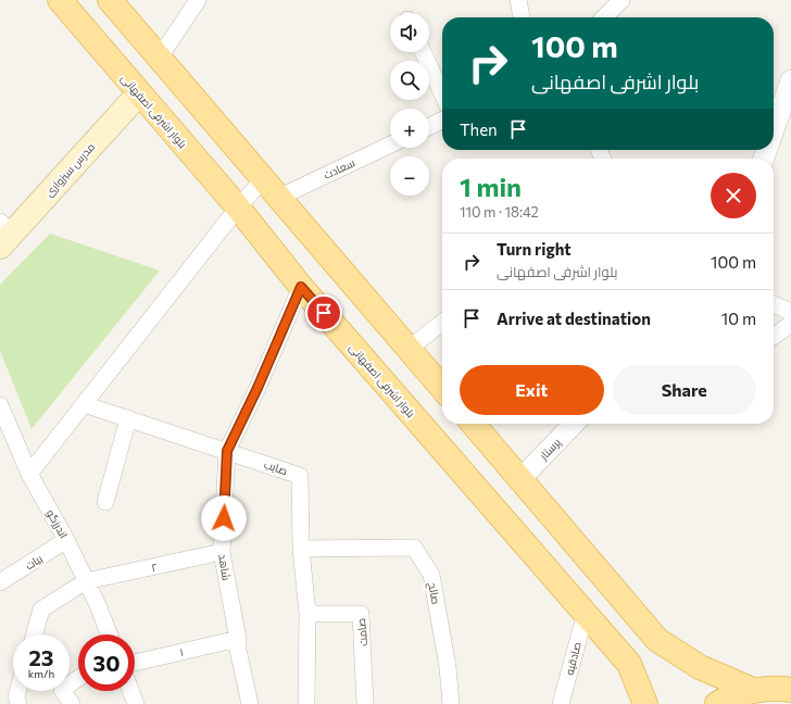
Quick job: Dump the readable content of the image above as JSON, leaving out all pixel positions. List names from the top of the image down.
{
  "streets": {
    "main road": ["بلوار اشرفی اصفهانی", "مدرس سبزواری"],
    "street": [
      "سعادت",
      "پرستار",
      "صایب",
      "اندرزگو",
      "بیات",
      "۲",
      "شاهد",
      "صالح",
      "صامت",
      "۱",
      "صادقیه"
    ]
  },
  "crossings": [
    ["بلوار اشرفی اصفهانی", "مدرس سبزواری"],
    ["بلوار اشرفی اصفهانی", "شاهد"],
    ["بلوار اشرفی اصفهانی", "صادقیه"],
    ["صایب", "شاهد"],
    ["صایب", "صالح"],
    ["صایب", "صامت"],
    ["اندرزگو", "بیات"],
    ["اندرزگو", "۲"],
    ["۲", "شاهد"],
    ["شاهد", "۱"]
  ],
  "page": {
    "map_buttons": ["+", "−"],
    "turn": ["100 m", "بلوار اشرفی اصفهانی"],
    "then": "Then",
    "heading": ["1 min", "110 m · 18:42"],
    "list": [
      {
        "name": "Turn right",
        "note": "بلوار اشرفی اصفهانی",
        "value": "100 m"
      },
      {
        "name": "Arrive at destination",
        "value": "10 m"
      }
    ],
    "buttons": ["Exit", "Share"],
    "speed": "23 km/h",
    "limit": "30"
  }
}
